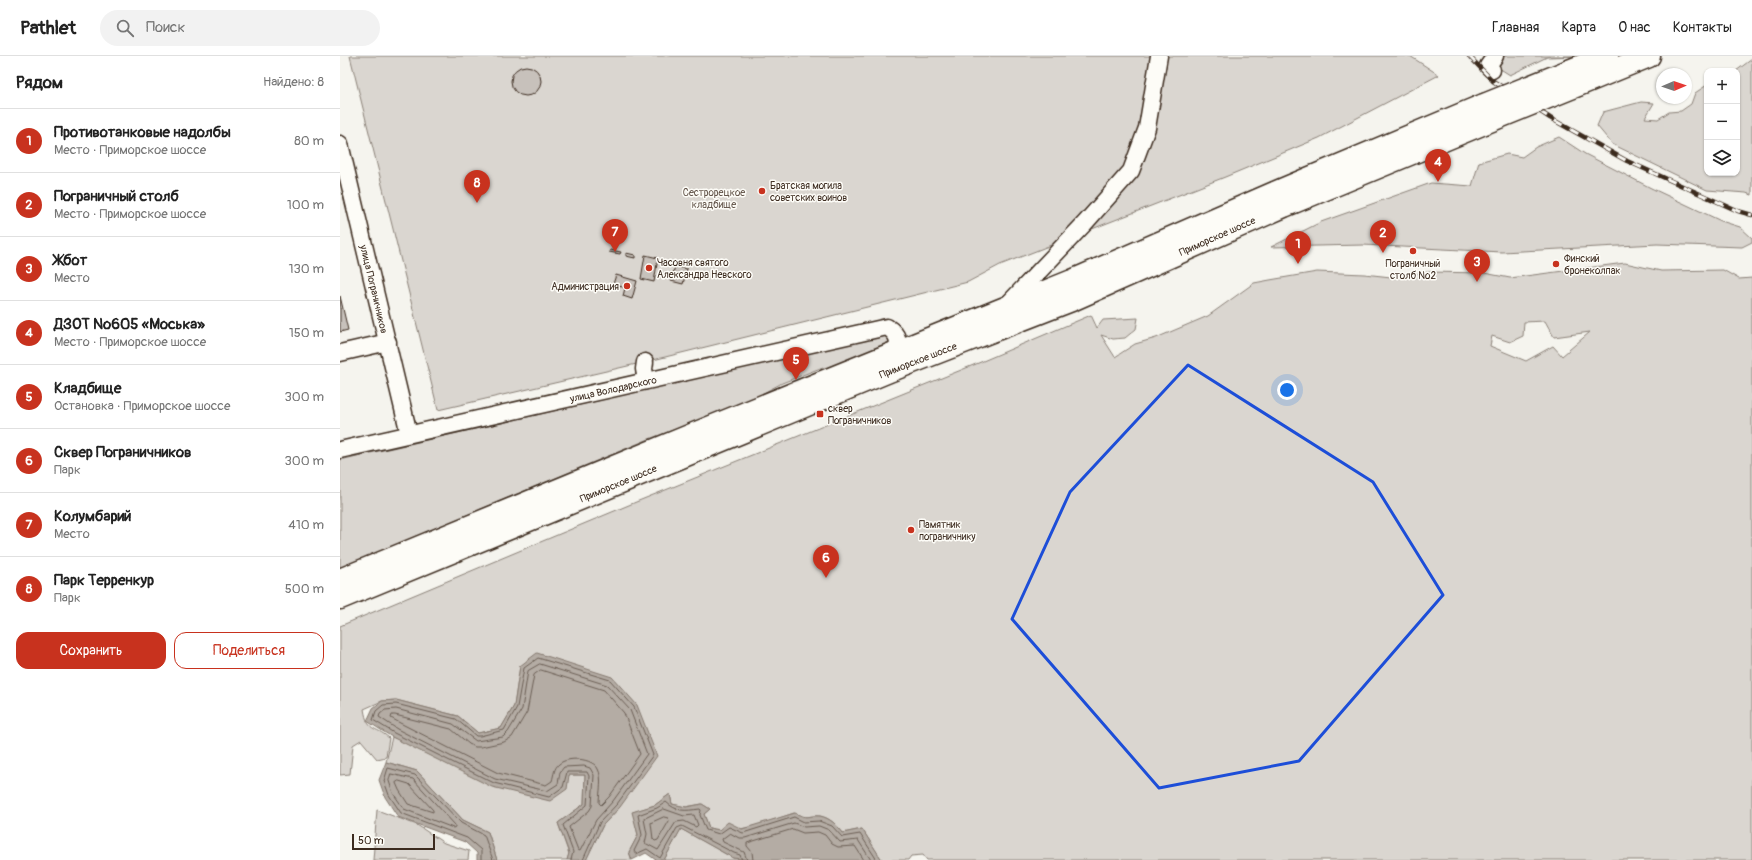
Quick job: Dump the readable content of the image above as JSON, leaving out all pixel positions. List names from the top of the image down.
{
  "streets": {
    "highway": ["Приморское шоссе"],
    "street": ["улица Пограничников", "улица Володарского"]
  },
  "crossings": [
    ["Приморское шоссе", "улица Володарского"],
    ["улица Пограничников", "улица Володарского"]
  ],
  "parks": ["Сестрорецкое кладбище"],
  "places": {
    "other": [
      "Братская могила советских воинов",
      "Пограничный столб №2",
      "Финский бронеколпак",
      "Часовня святого Александра Невского",
      "Администрация",
      "Памятник пограничнику"
    ],
    "transit": ["сквер Пограничников"]
  },
  "scale_bar": "50 m",
  "north": "right",
  "page": {
    "header": "Pathlet",
    "search": "Поиск",
    "nav": [
      "Главная",
      "Карта",
      "О нас",
      "Контакты"
    ],
    "heading": ["Рядом", "Найдено: 8"],
    "map_buttons": ["+", "−"],
    "list": [
      {
        "mark": "1",
        "name": "Противотанковые надолбы",
        "note": "Место · Приморское шоссе",
        "value": "80 m"
      },
      {
        "mark": "2",
        "name": "Пограничный столб",
        "note": "Место · Приморское шоссе",
        "value": "100 m"
      },
      {
        "mark": "3",
        "name": "Жбот",
        "note": "Место",
        "value": "130 m"
      },
      {
        "mark": "4",
        "name": "ДЗОТ №605 «Моська»",
        "note": "Место · Приморское шоссе",
        "value": "150 m"
      },
      {
        "mark": "5",
        "name": "Кладбище",
        "note": "Остановка · Приморское шоссе",
        "value": "300 m"
      },
      {
        "mark": "6",
        "name": "Сквер Пограничников",
        "note": "Парк",
        "value": "300 m"
      },
      {
        "mark": "7",
        "name": "Колумбарий",
        "note": "Место",
        "value": "410 m"
      },
      {
        "mark": "8",
        "name": "Парк Терренкур",
        "note": "Парк",
        "value": "500 m"
      }
    ],
    "pins": [
      "4",
      "8",
      "7",
      "2",
      "1",
      "3",
      "5",
      "6"
    ],
    "buttons": ["Сохранить", "Поделиться"],
    "scale": "50 m"
  }
}
